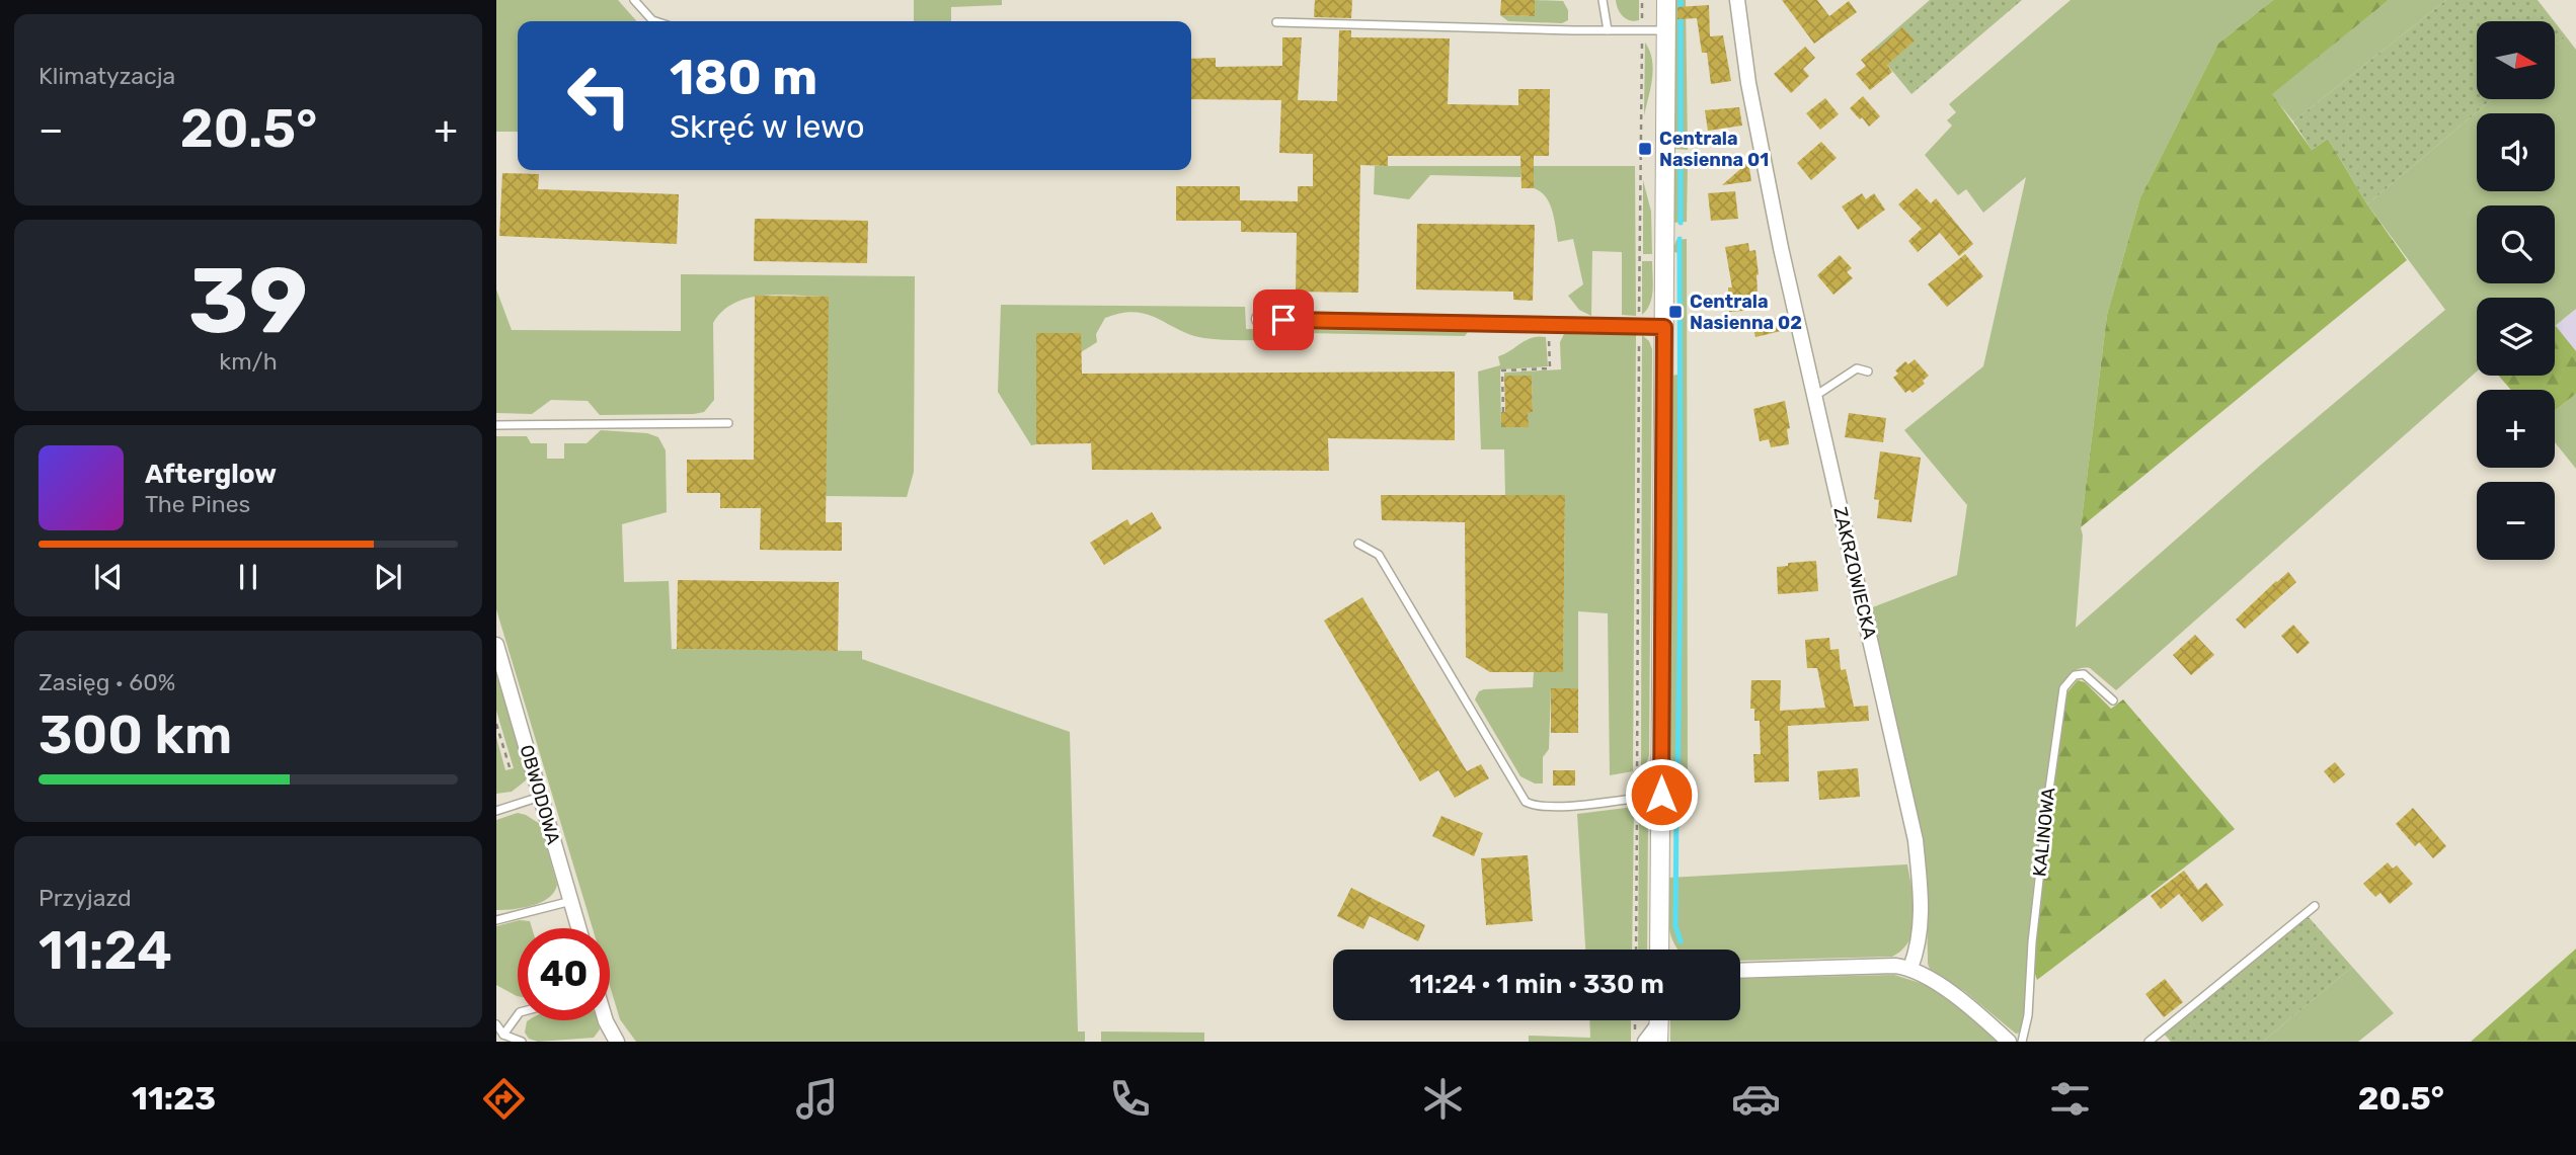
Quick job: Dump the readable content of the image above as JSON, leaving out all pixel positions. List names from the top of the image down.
{
  "streets": {
    "street": ["ZAKRZOWIECKA", "OBWODOWA"],
    "lane": ["KALINOWA"]
  },
  "places": {
    "transit": ["Centrala Nasienna 01", "Centrala Nasienna 02"]
  },
  "north": "right",
  "page": {
    "tile": [
      "Klimatyzacja",
      ["39", "km/h"],
      ["Zasięg · 60%", "300 km"],
      ["Przyjazd", "11:24"]
    ],
    "map_buttons": ["+", "−"],
    "turn": ["180 m", "Skręć w lewo"],
    "heat": ["−", "20.5°", "+"],
    "song": ["Afterglow", "The Pines"],
    "limit": "40",
    "trip": "11:24 · 1 min · 330 m",
    "tabs": ["11:23", "20.5°"]
  }
}
